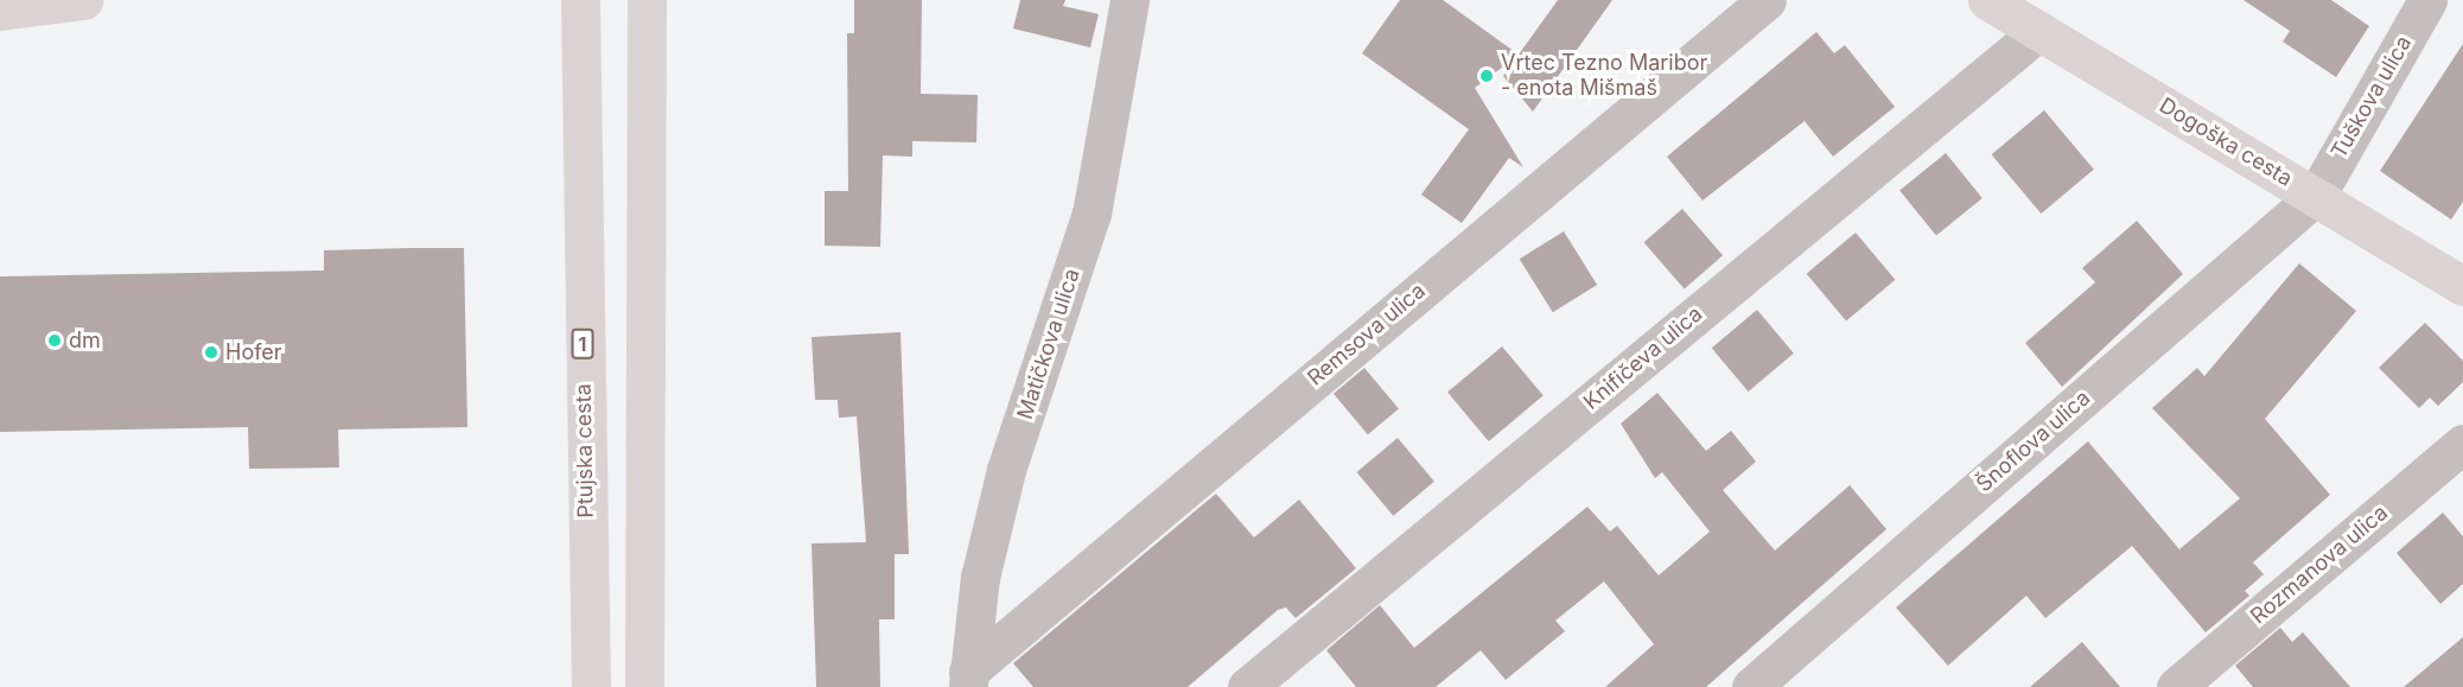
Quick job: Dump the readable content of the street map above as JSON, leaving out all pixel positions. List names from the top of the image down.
{
  "streets": {
    "main road": ["Dogoška cesta", "1", "Ptujska cesta"],
    "street": [
      "Tuškova ulica",
      "Remsova ulica",
      "Matičkova ulica",
      "Knifičeva ulica",
      "Šnoflova ulica",
      "Rozmanova ulica"
    ]
  },
  "crossings": [
    ["Tuškova ulica", "Dogoška cesta"],
    ["Tuškova ulica", "Šnoflova ulica"],
    ["Dogoška cesta", "Knifičeva ulica"],
    ["Dogoška cesta", "Šnoflova ulica"],
    ["Remsova ulica", "Matičkova ulica"]
  ],
  "places": ["Vrtec Tezno Maribor - enota Mišmaš", "dm", "Hofer"]
}
